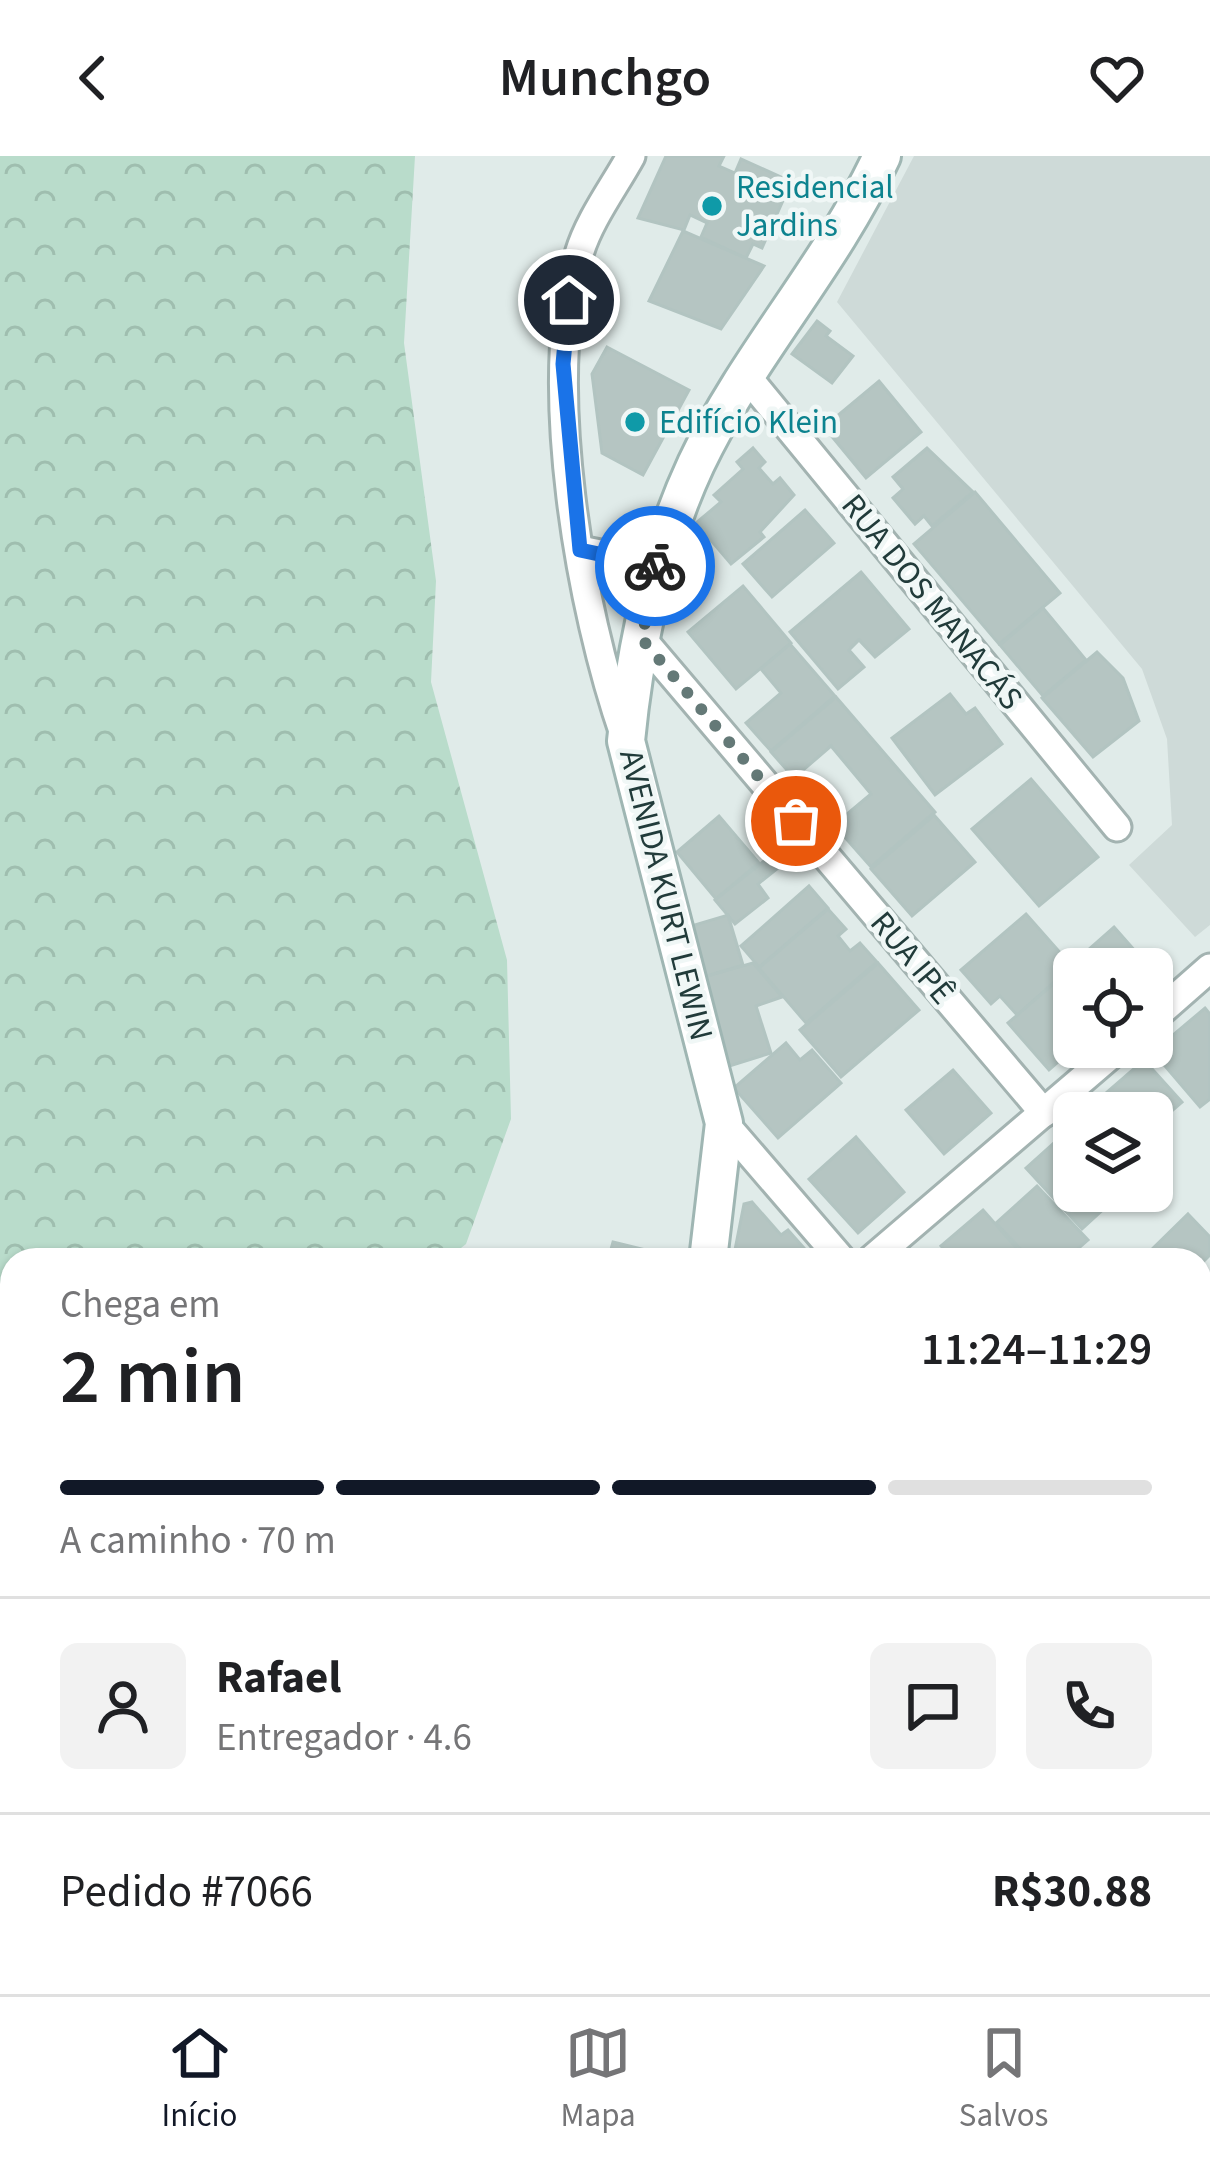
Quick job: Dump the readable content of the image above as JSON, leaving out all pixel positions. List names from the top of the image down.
{
  "streets": {
    "main road": ["AVENIDA KURT LEWIN"],
    "street": ["RUA DOS MANACÁS", "RUA IPÊ"]
  },
  "crossings": [
    ["RUA DOS MANACÁS", "AVENIDA KURT LEWIN"],
    ["AVENIDA KURT LEWIN", "RUA IPÊ"]
  ],
  "places": ["Residencial Jardins", "Edifício Klein"],
  "page": {
    "header": "Munchgo",
    "heading": ["2 min", "Chega em", "11:24–11:29"],
    "panel": [
      "Rafael",
      "Entregador · 4.6",
      "Pedido #7066",
      "R$30.88"
    ],
    "bar": "A caminho · 70 m",
    "tabs": ["Início", "Mapa", "Salvos"]
  }
}
